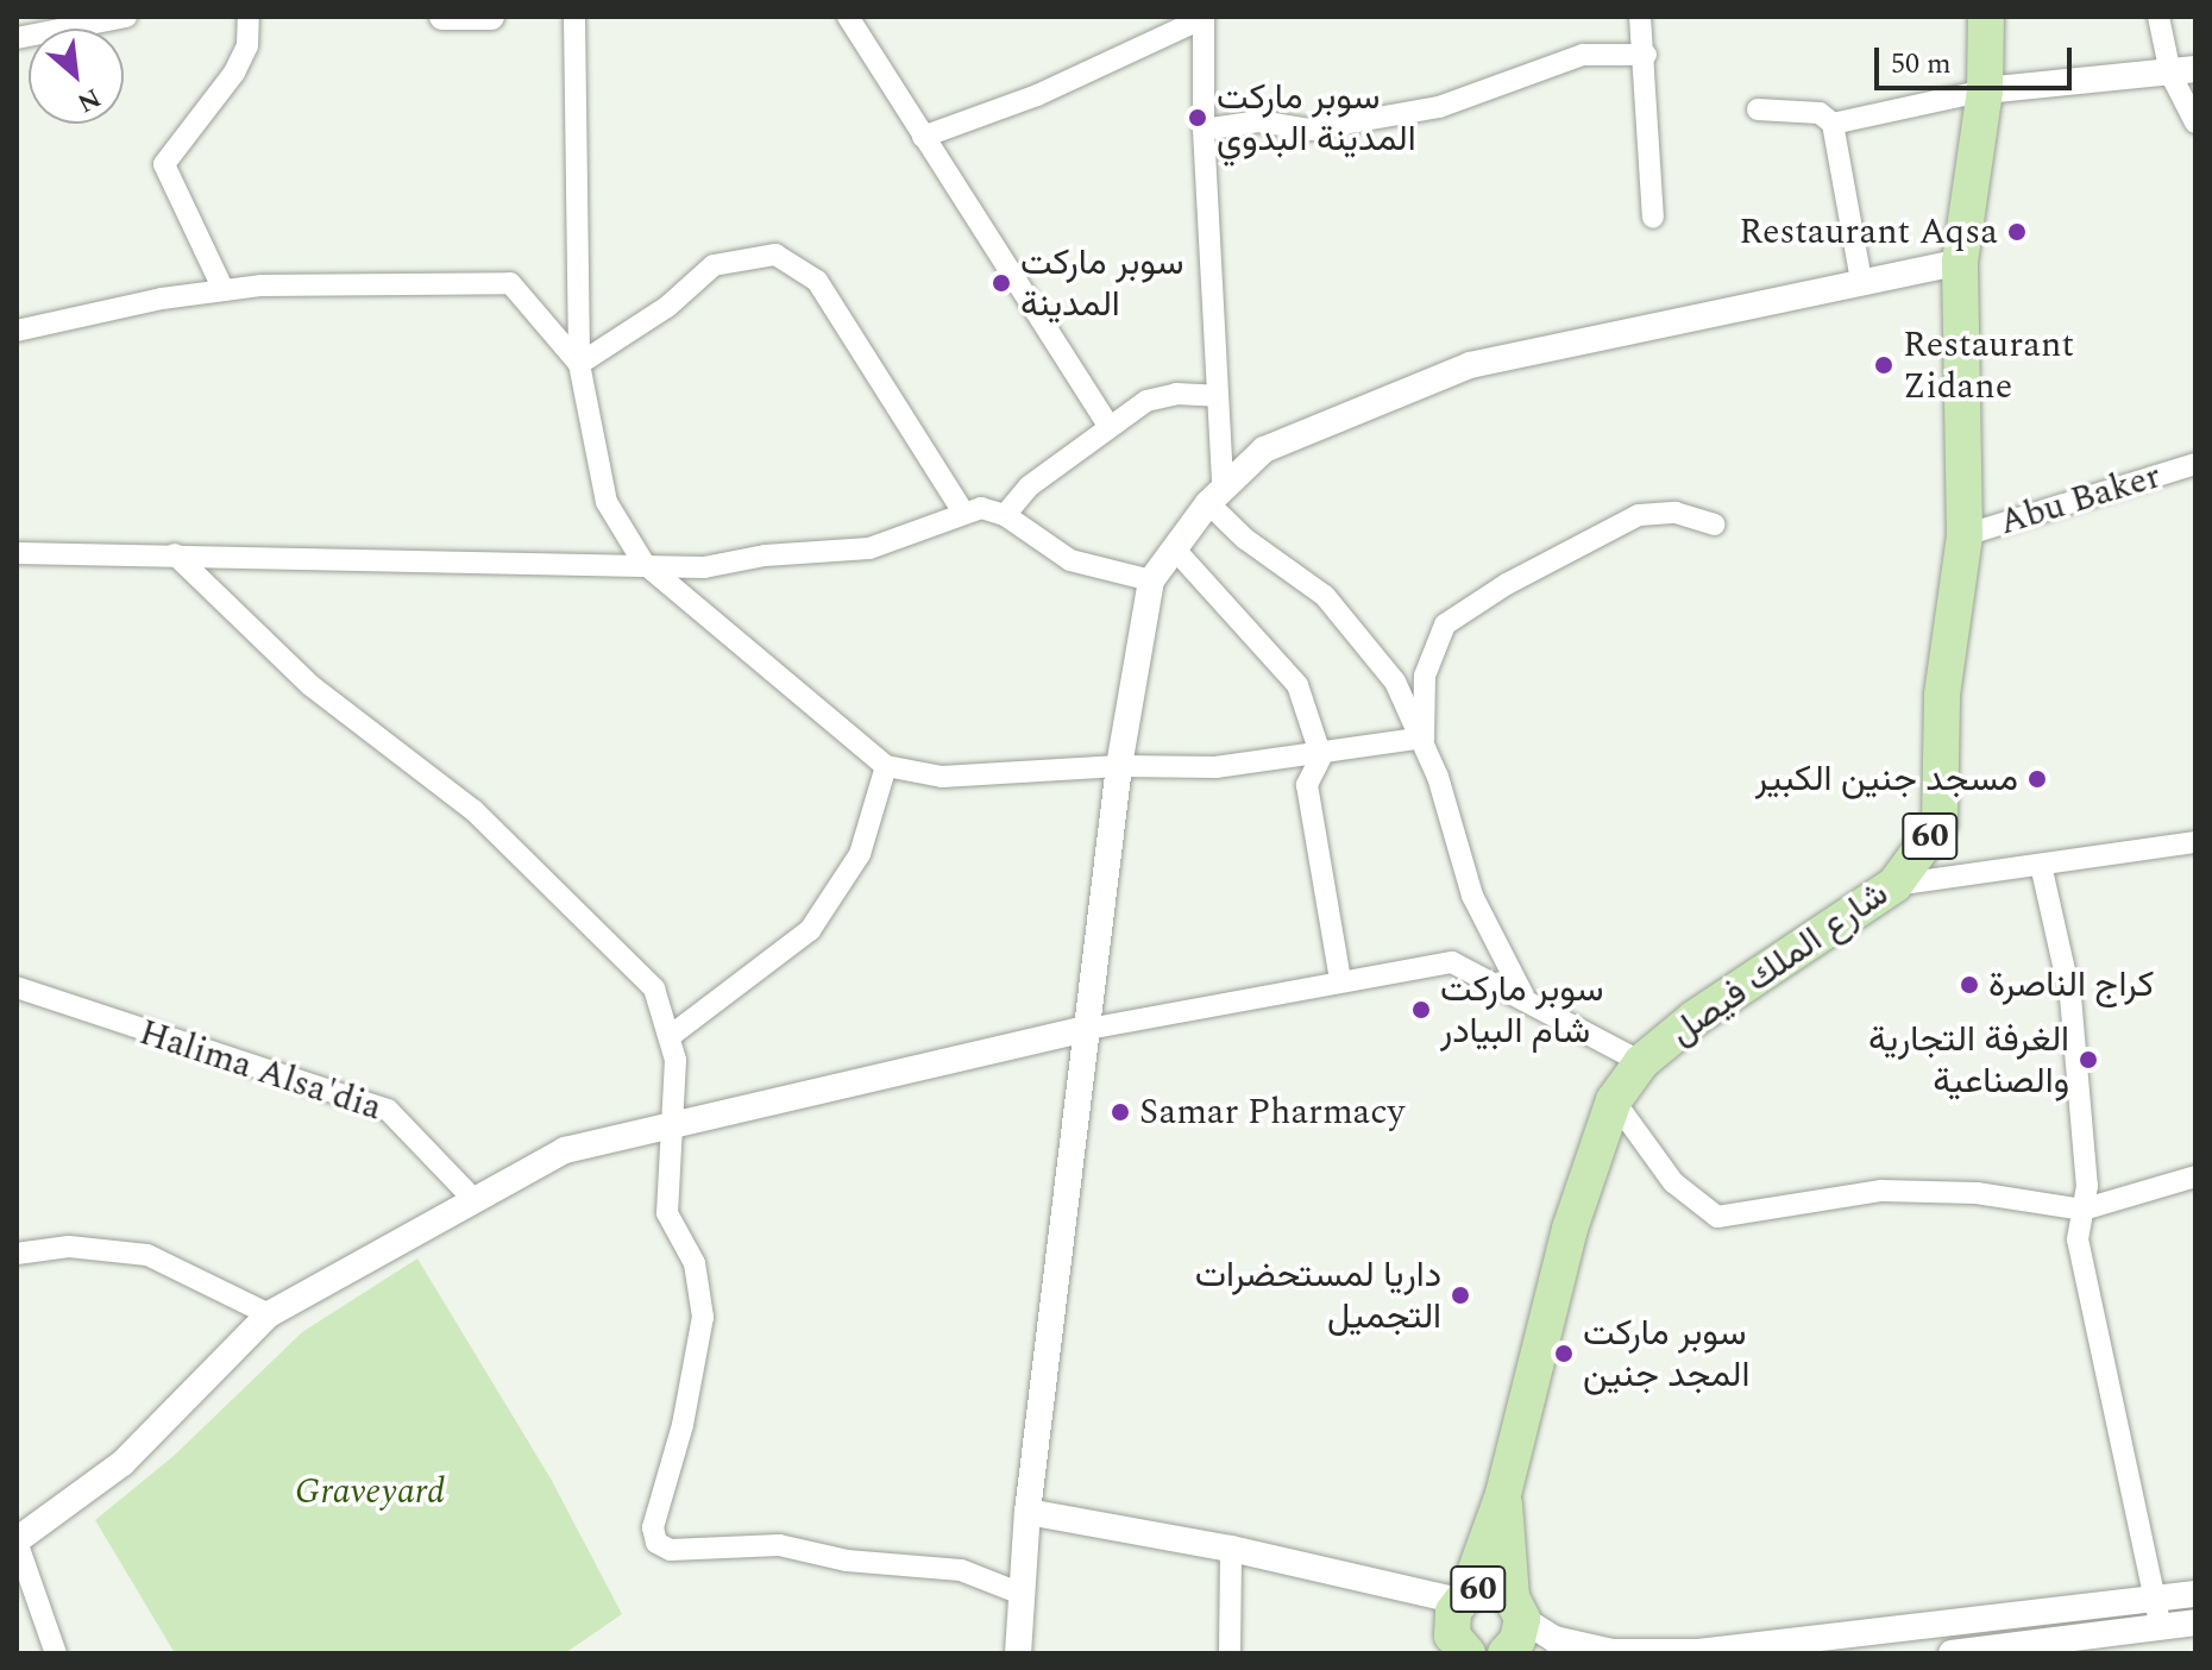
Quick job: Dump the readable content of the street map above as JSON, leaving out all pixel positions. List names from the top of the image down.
{
  "streets": {
    "main road": ["60", "شارع الملك فيصل"],
    "street": ["Abu Baker", "Halima Alsa'dia"]
  },
  "crossings": [
    ["Abu Baker", "شارع الملك فيصل"],
    ["60", "شارع الملك فيصل"]
  ],
  "parks": ["Graveyard"],
  "places": [
    "سوبر ماركت المدينة البدوي",
    "Restaurant Aqsa",
    "سوبر ماركت المدينة",
    "Restaurant Zidane",
    "مسجد جنين الكبير",
    "كراج الناصرة",
    "سوبر ماركت شام البيادر",
    "الغرفة التجارية والصناعية",
    "Samar Pharmacy",
    "داريا لمستحضرات التجميل",
    "سوبر ماركت المجد جنين"
  ],
  "scale_bar": "50 m",
  "north": "bottom right"
}
